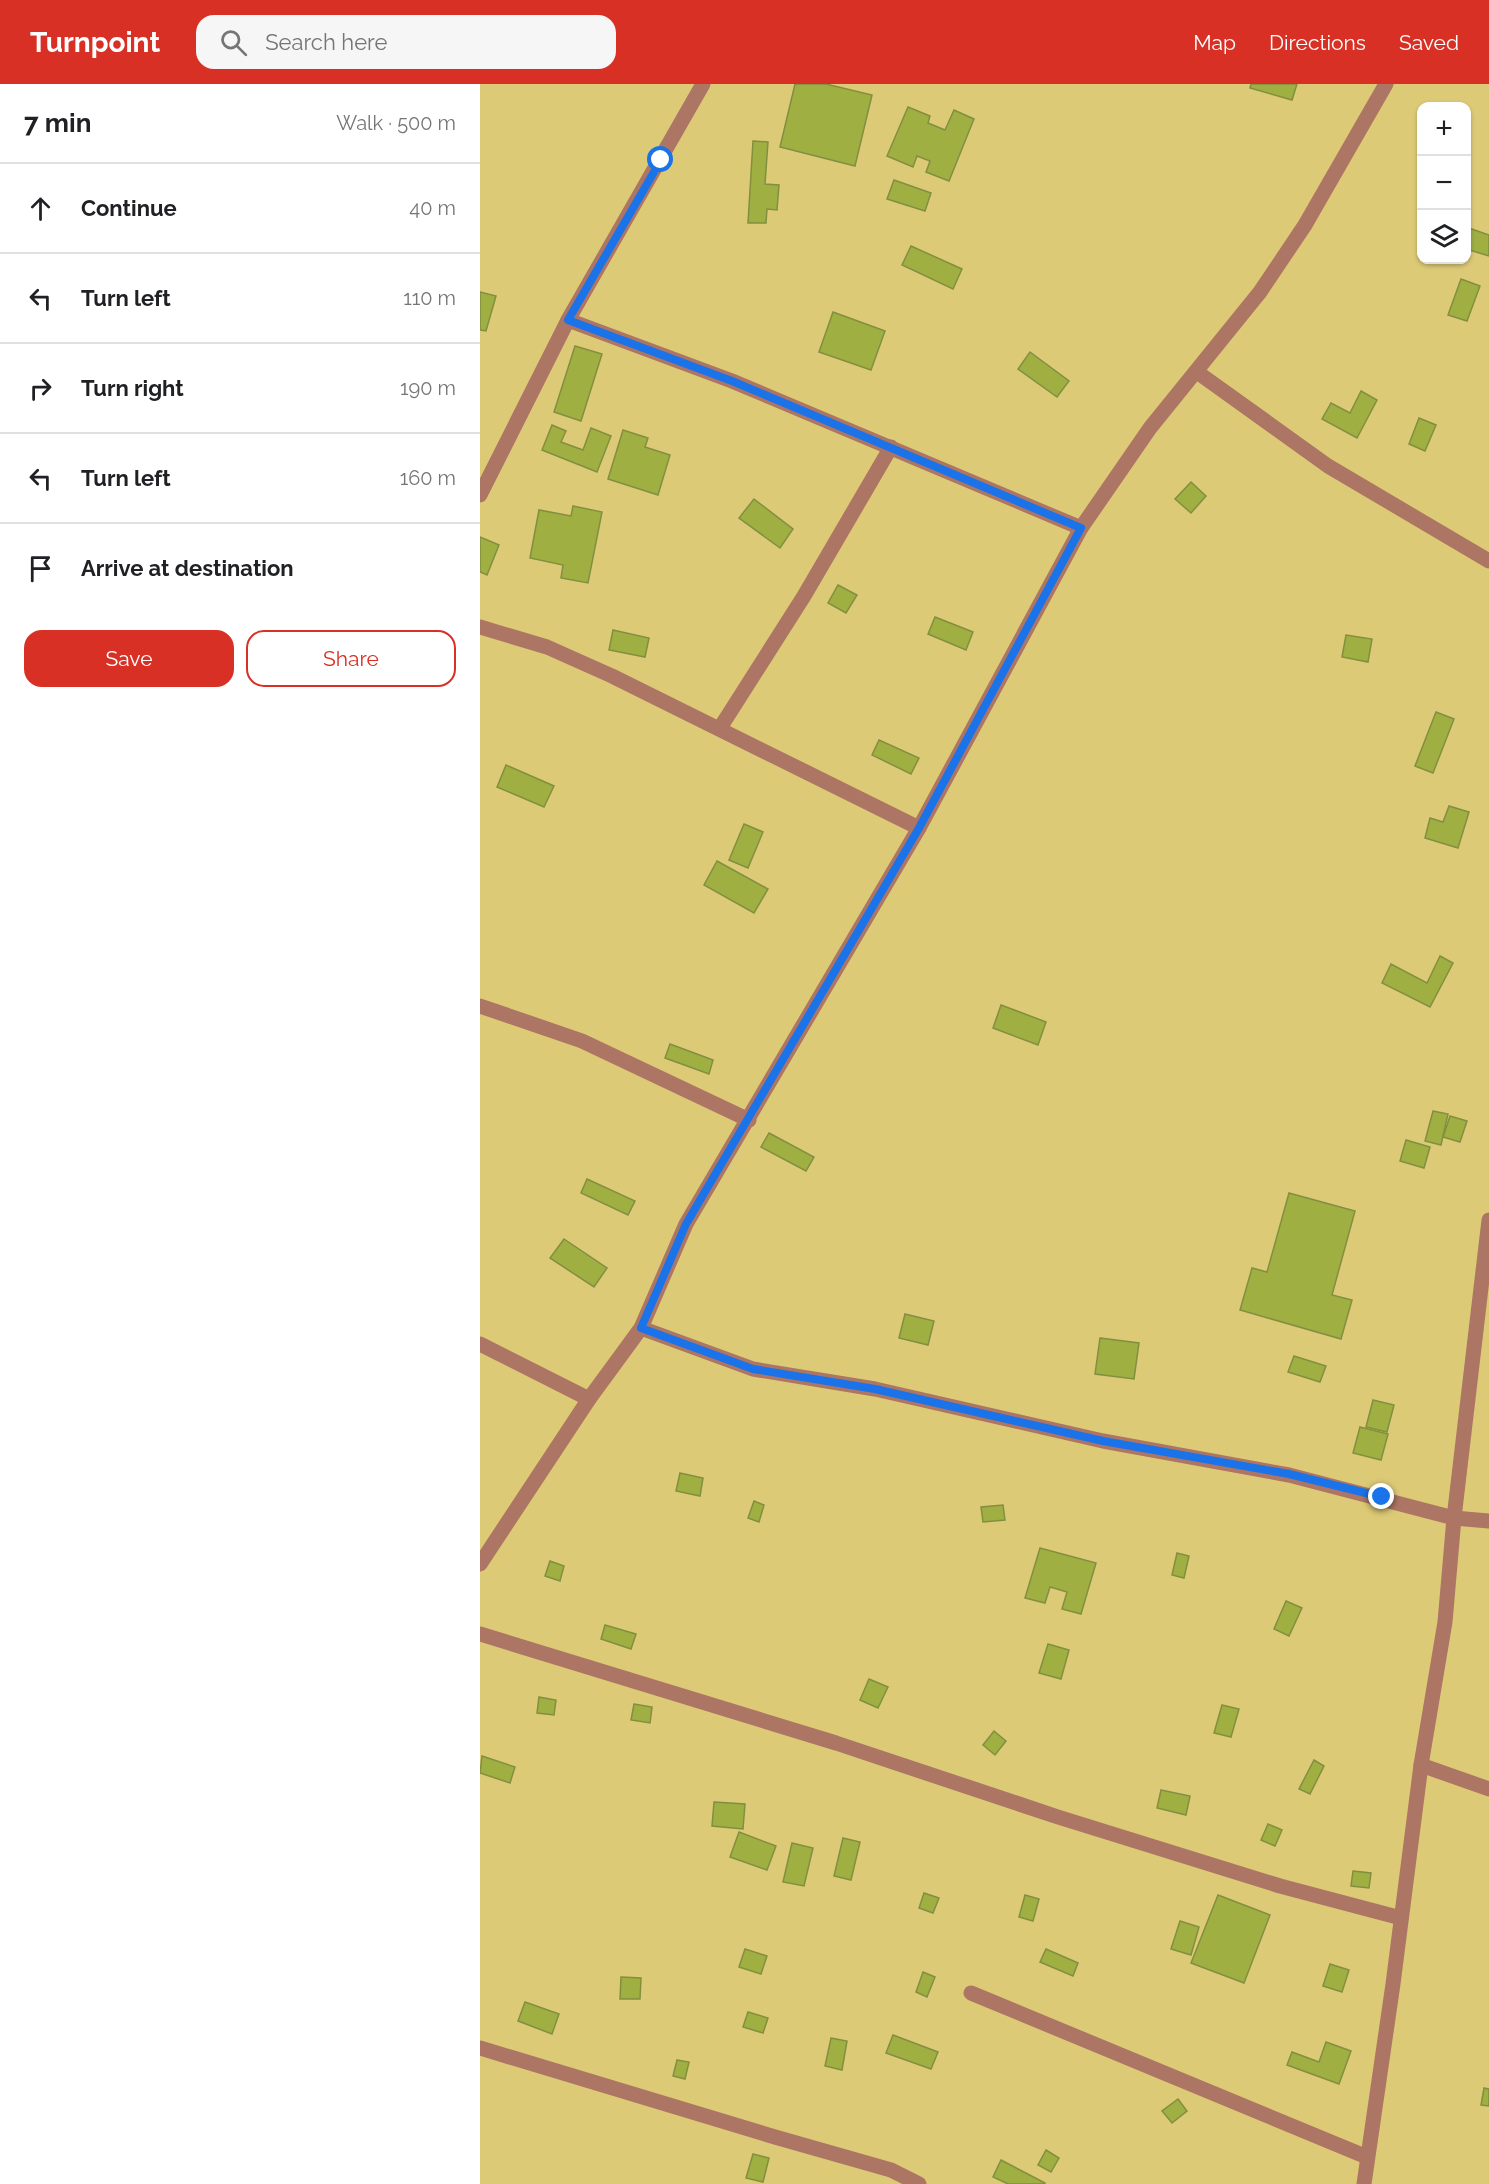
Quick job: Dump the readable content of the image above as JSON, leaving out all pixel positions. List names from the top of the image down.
{
  "page": {
    "header": "Turnpoint",
    "search": "Search here",
    "nav": ["Map", "Directions", "Saved"],
    "heading": ["7 min", "Walk · 500 m"],
    "map_buttons": ["+", "−"],
    "list": [
      ["Continue", "40 m"],
      ["Turn left", "110 m"],
      ["Turn right", "190 m"],
      ["Turn left", "160 m"],
      "Arrive at destination"
    ],
    "buttons": ["Save", "Share"]
  }
}
